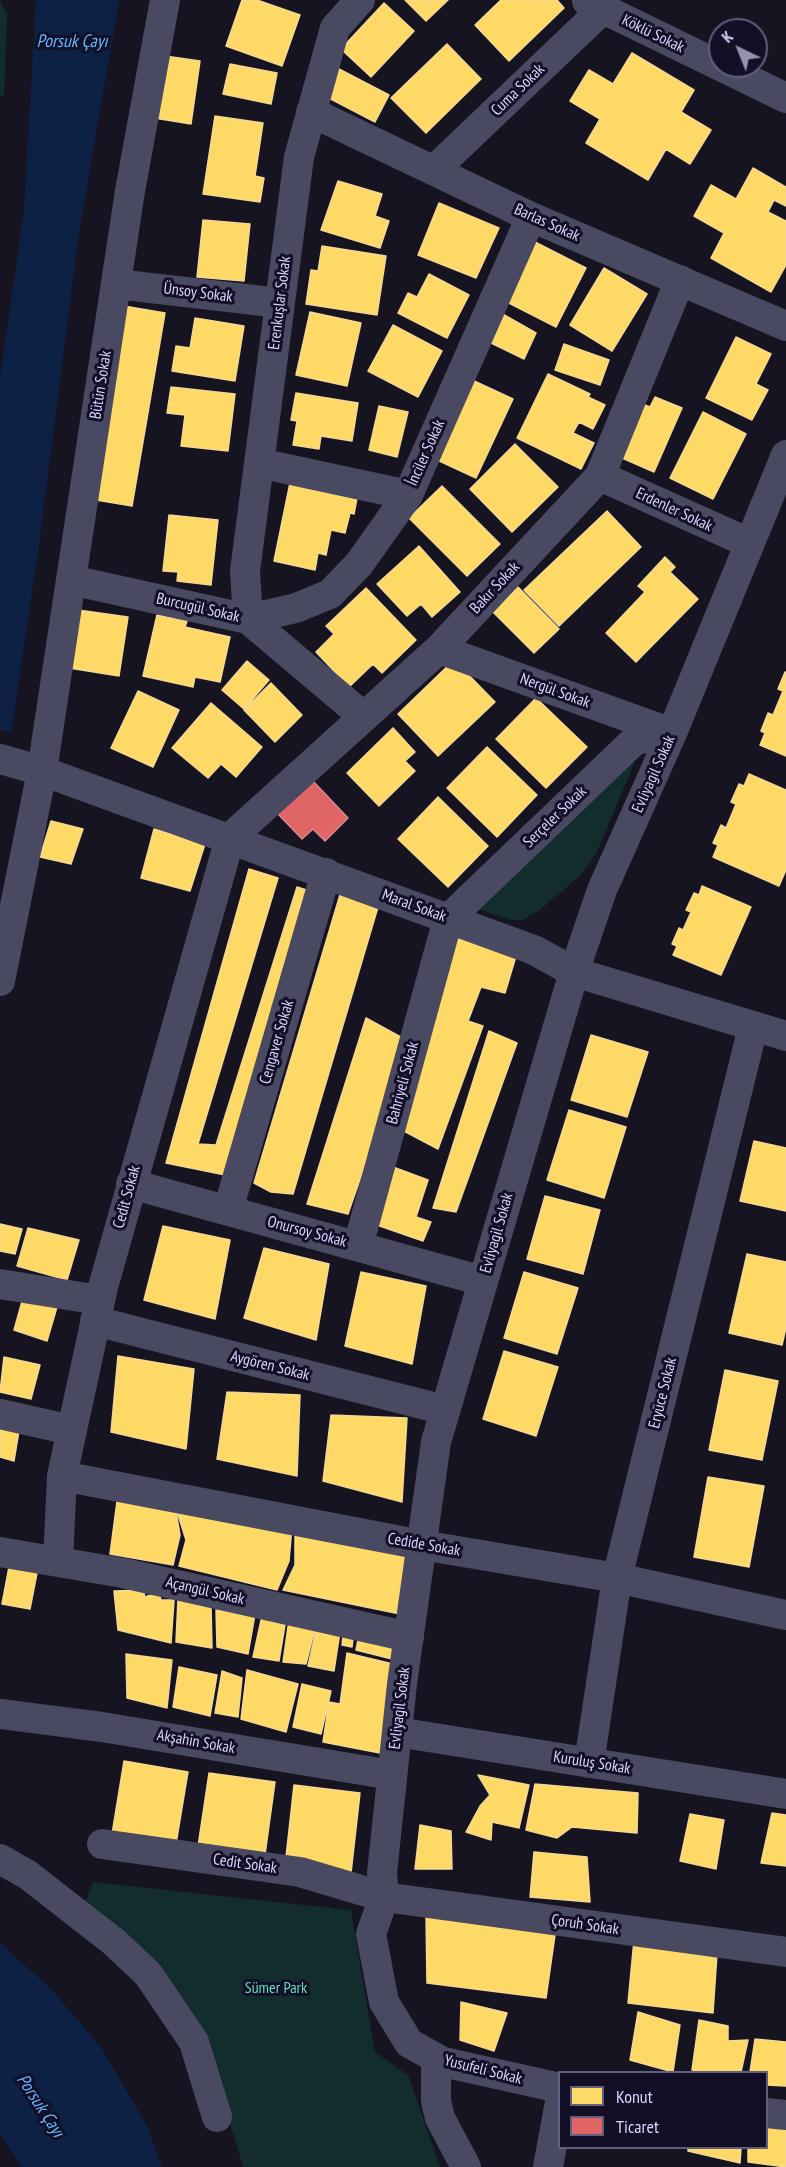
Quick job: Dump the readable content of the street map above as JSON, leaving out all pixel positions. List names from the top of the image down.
{
  "streets": {
    "street": [
      "Köklü Sokak",
      "Cuma Sokak",
      "Barlas Sokak",
      "Ünsoy Sokak",
      "Erenkuşlar Sokak",
      "Bütün Sokak",
      "İnciler Sokak",
      "Erdenler Sokak",
      "Bakır Sokak",
      "Burcugül Sokak",
      "Nergül Sokak",
      "Evliyagil Sokak",
      "Serçeler Sokak",
      "Maral Sokak",
      "Cengaver Sokak",
      "Bahriyeli Sokak",
      "Cedit Sokak",
      "Onursoy Sokak",
      "Aygören Sokak",
      "Eryüce Sokak",
      "Cedide Sokak",
      "Açangül Sokak",
      "Akşahin Sokak",
      "Kuruluş Sokak",
      "Çoruh Sokak",
      "Yusufeli Sokak"
    ]
  },
  "crossings": [
    ["Köklü Sokak", "Cuma Sokak"],
    ["Cuma Sokak", "Barlas Sokak"],
    ["Barlas Sokak", "Erenkuşlar Sokak"],
    ["Barlas Sokak", "İnciler Sokak"],
    ["Barlas Sokak", "Bakır Sokak"],
    ["Ünsoy Sokak", "Erenkuşlar Sokak"],
    ["Ünsoy Sokak", "Bütün Sokak"],
    ["Erenkuşlar Sokak", "İnciler Sokak"],
    ["Erenkuşlar Sokak", "Burcugül Sokak"],
    ["Bütün Sokak", "Burcugül Sokak"],
    ["Bütün Sokak", "Maral Sokak"],
    ["İnciler Sokak", "Burcugül Sokak"],
    ["Erdenler Sokak", "Bakır Sokak"],
    ["Erdenler Sokak", "Evliyagil Sokak"],
    ["Bakır Sokak", "Burcugül Sokak"],
    ["Bakır Sokak", "Nergül Sokak"],
    ["Bakır Sokak", "Maral Sokak"],
    ["Bakır Sokak", "Cedit Sokak"],
    ["Nergül Sokak", "Evliyagil Sokak"],
    ["Nergül Sokak", "Serçeler Sokak"],
    ["Evliyagil Sokak", "Serçeler Sokak"],
    ["Evliyagil Sokak", "Maral Sokak"],
    ["Evliyagil Sokak", "Cedit Sokak"],
    ["Evliyagil Sokak", "Onursoy Sokak"],
    ["Evliyagil Sokak", "Aygören Sokak"],
    ["Evliyagil Sokak", "Cedide Sokak"],
    ["Evliyagil Sokak", "Açangül Sokak"],
    ["Evliyagil Sokak", "Akşahin Sokak"],
    ["Evliyagil Sokak", "Kuruluş Sokak"],
    ["Evliyagil Sokak", "Çoruh Sokak"],
    ["Evliyagil Sokak", "Yusufeli Sokak"],
    ["Serçeler Sokak", "Maral Sokak"],
    ["Serçeler Sokak", "Bahriyeli Sokak"],
    ["Maral Sokak", "Cengaver Sokak"],
    ["Maral Sokak", "Bahriyeli Sokak"],
    ["Maral Sokak", "Cedit Sokak"],
    ["Maral Sokak", "Eryüce Sokak"],
    ["Cengaver Sokak", "Onursoy Sokak"],
    ["Bahriyeli Sokak", "Onursoy Sokak"],
    ["Cedit Sokak", "Onursoy Sokak"],
    ["Cedit Sokak", "Aygören Sokak"],
    ["Cedit Sokak", "Cedide Sokak"],
    ["Cedit Sokak", "Açangül Sokak"],
    ["Cedit Sokak", "Çoruh Sokak"],
    ["Eryüce Sokak", "Cedide Sokak"],
    ["Eryüce Sokak", "Kuruluş Sokak"]
  ],
  "water": ["Porsuk Çayı"],
  "parks": ["Sümer Park"],
  "legend": ["Konut", "Ticaret"],
  "north": "top left"
}
